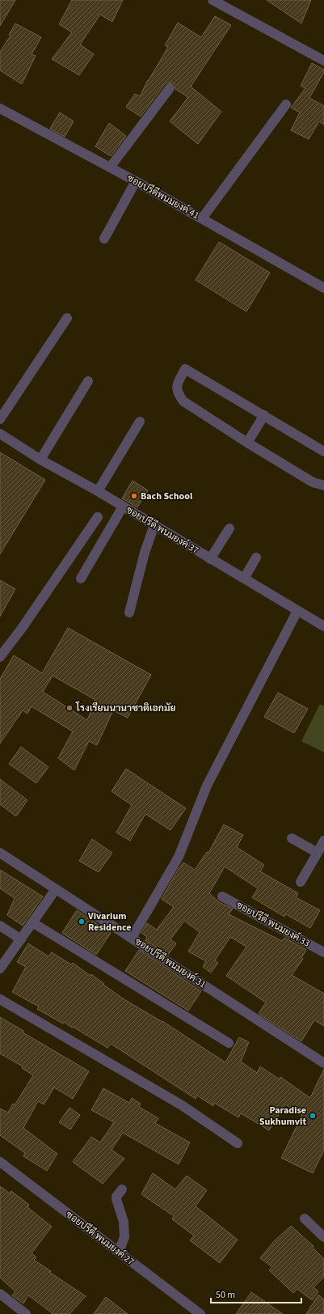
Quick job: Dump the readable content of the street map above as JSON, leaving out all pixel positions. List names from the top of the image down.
{
  "streets": {
    "street": [
      "ซอยปรีดีพนมยงค์ 41",
      "ซอยปรีดี พนมยงค์ 37",
      "ซอยปรีดี พนมยงค์ 33",
      "ซอยปรีดี พนมยงค์ 31",
      "ซอยปรีดี พนมยงค์ 27"
    ]
  },
  "places": [
    "Bach School",
    "โรงเรียนนานาชาติเอกมัย",
    "Vivarium Residence",
    "Paradise Sukhumvit"
  ],
  "scale_bar": "50 m"
}
